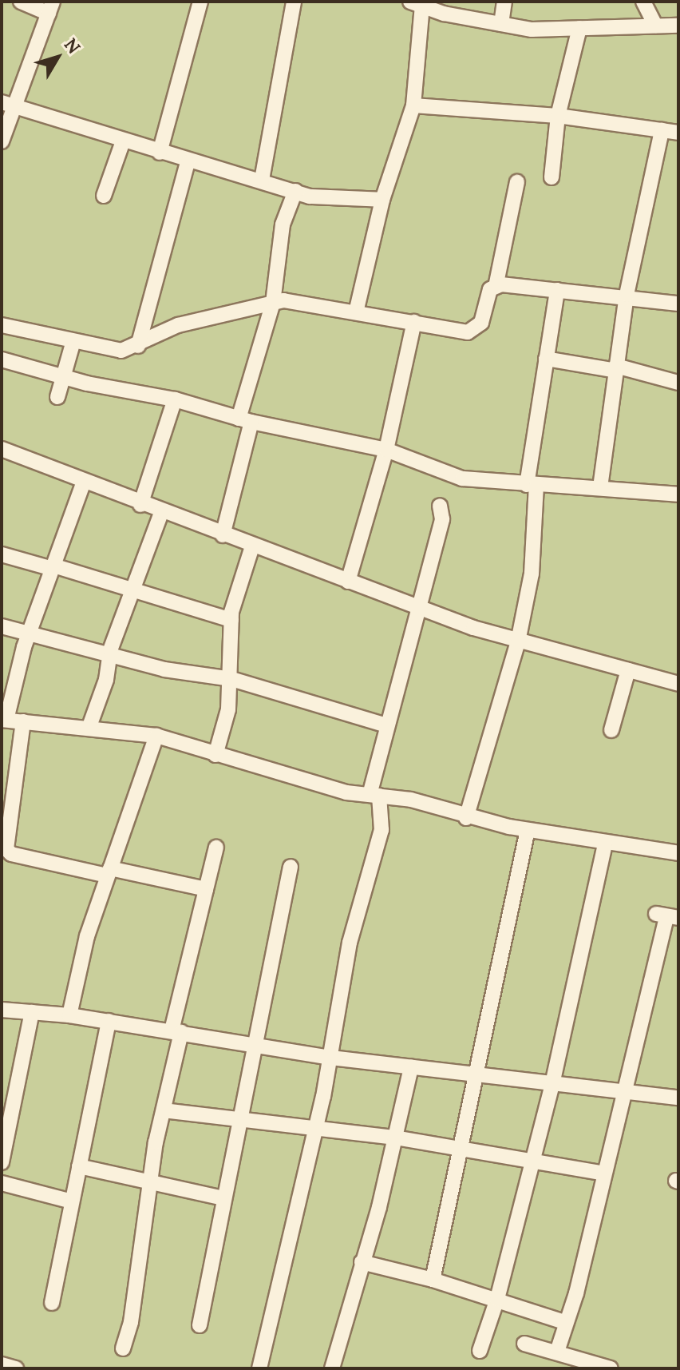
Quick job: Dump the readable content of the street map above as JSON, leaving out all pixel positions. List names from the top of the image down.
{
  "north": "top right"
}
